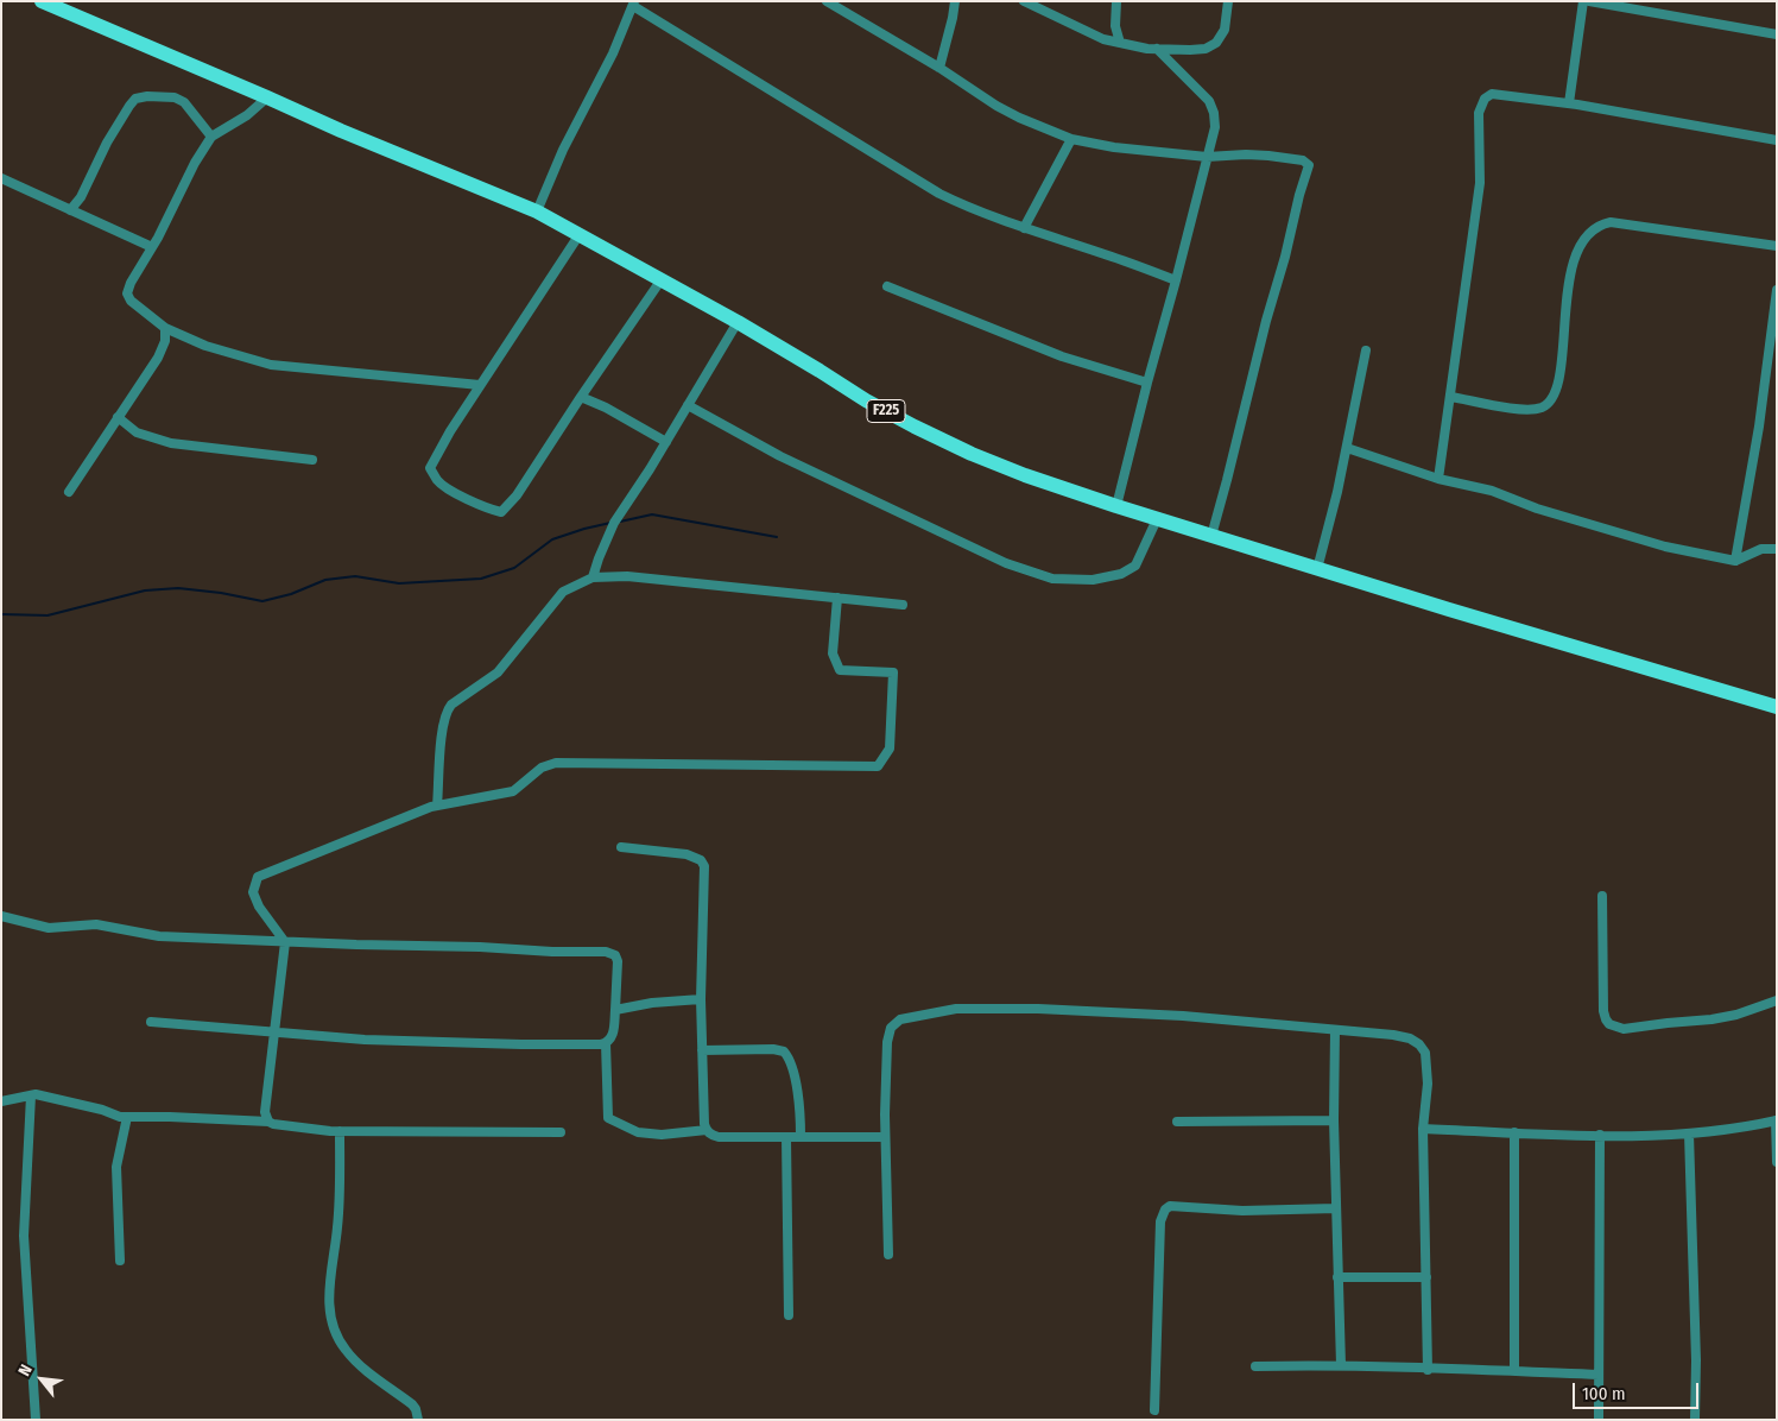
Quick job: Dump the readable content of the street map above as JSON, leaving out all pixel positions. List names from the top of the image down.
{
  "streets": {
    "main road": ["F225"]
  },
  "scale_bar": "100 m",
  "north": "top left"
}
